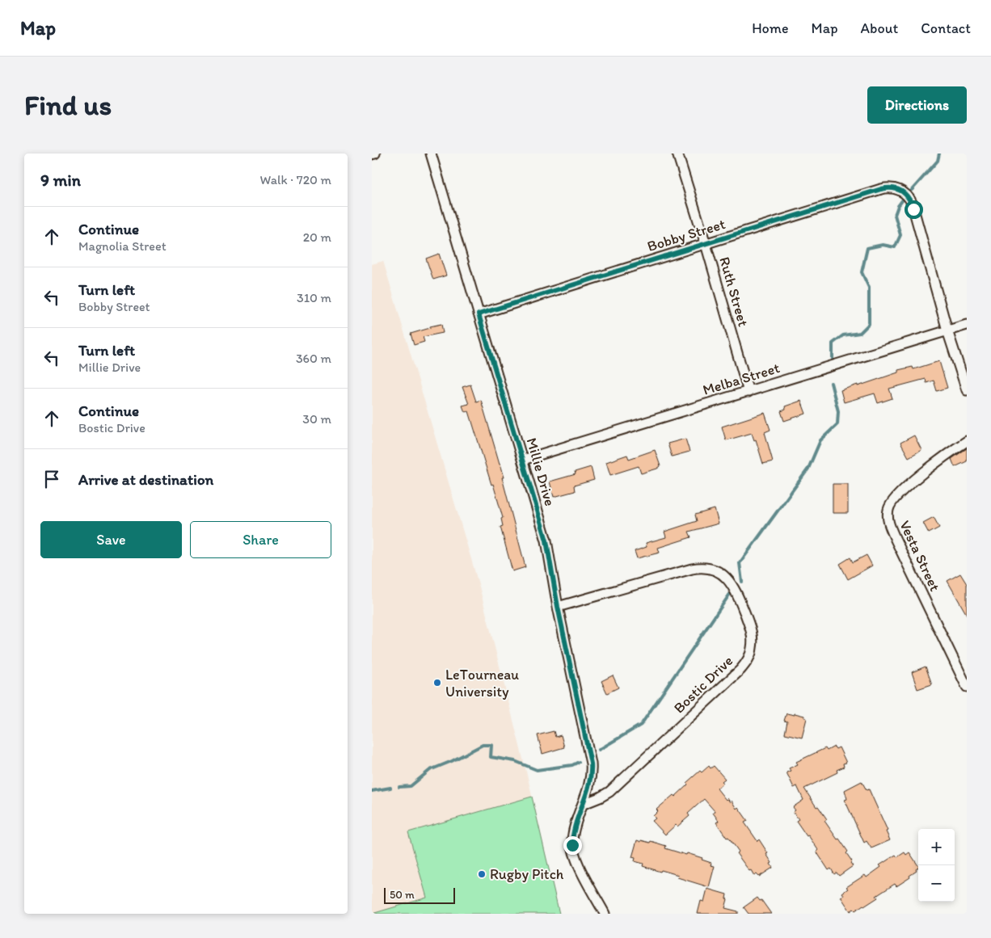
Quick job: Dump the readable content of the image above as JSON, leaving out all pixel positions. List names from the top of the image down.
{
  "streets": {
    "street": [
      "Bobby Street",
      "Ruth Street",
      "Melba Street",
      "Millie Drive",
      "Vesta Street",
      "Bostic Drive"
    ]
  },
  "crossings": [
    ["Bobby Street", "Ruth Street"],
    ["Bobby Street", "Melba Street"],
    ["Bobby Street", "Millie Drive"],
    ["Ruth Street", "Melba Street"],
    ["Melba Street", "Millie Drive"],
    ["Millie Drive", "Bostic Drive"]
  ],
  "places": ["LeTourneau University", "Rugby Pitch"],
  "scale_bar": "50 m",
  "page": {
    "header": "Map",
    "nav": [
      "Home",
      "Map",
      "About",
      "Contact"
    ],
    "buttons": [
      "Directions",
      ["Save", "Share"]
    ],
    "title": "Find us",
    "heading": ["9 min", "Walk · 720 m"],
    "list": [
      ["Continue", "Magnolia Street", "20 m"],
      ["Turn left", "Bobby Street", "310 m"],
      ["Turn left", "Millie Drive", "360 m"],
      ["Continue", "Bostic Drive", "30 m"],
      "Arrive at destination"
    ],
    "map_buttons": ["+", "−"],
    "scale": "50 m"
  }
}
